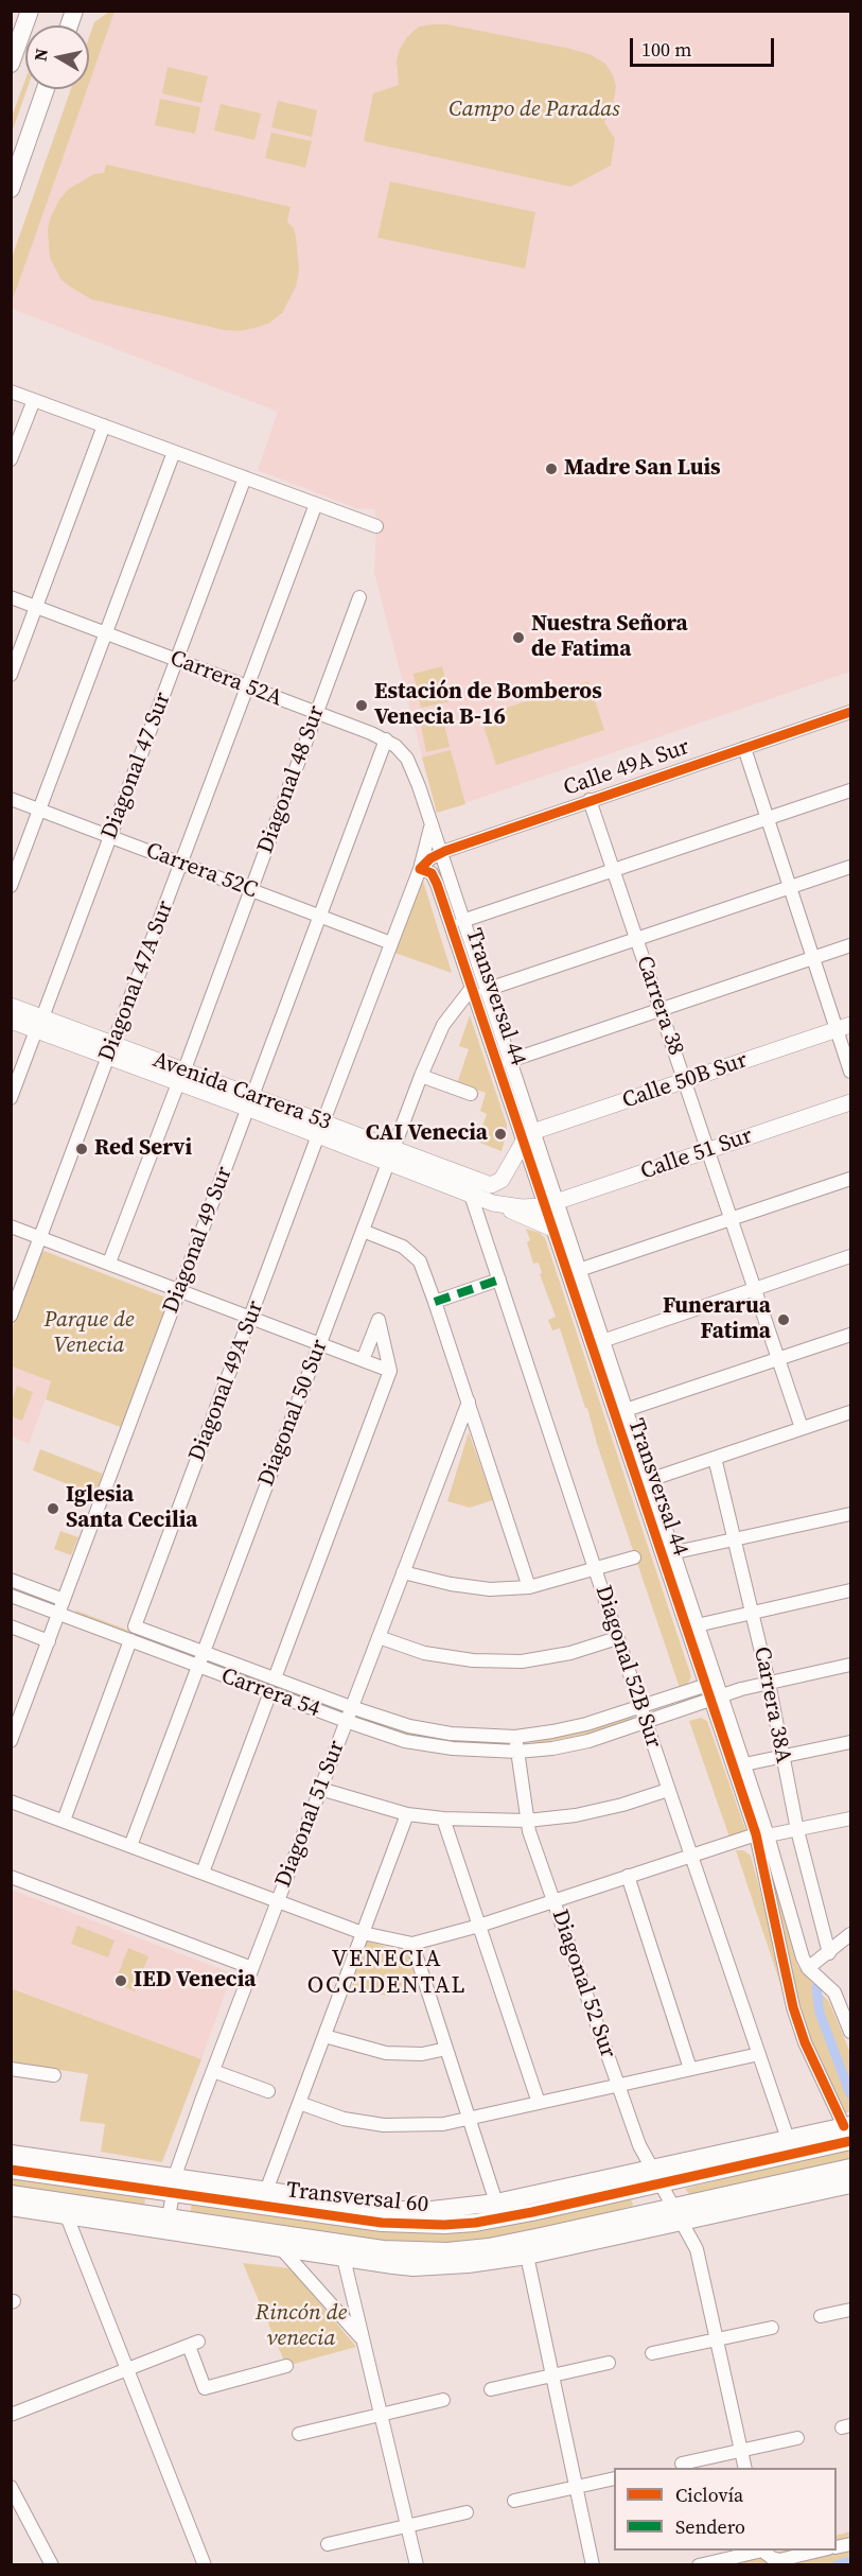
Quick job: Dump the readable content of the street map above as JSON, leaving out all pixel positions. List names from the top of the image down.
{
  "streets": {
    "highway": ["Transversal 60"],
    "main road": ["Calle 50B Sur", "Avenida Carrera 53", "Calle 51 Sur"],
    "street": [
      "Carrera 52A",
      "Diagonal 47 Sur",
      "Calle 49A Sur",
      "Diagonal 48 Sur",
      "Carrera 52C",
      "Diagonal 47A Sur",
      "Transversal 44",
      "Carrera 38",
      "Diagonal 49 Sur",
      "Diagonal 49A Sur",
      "Diagonal 50 Sur",
      "Diagonal 52B Sur",
      "Carrera 54",
      "Carrera 38A",
      "Diagonal 51 Sur",
      "Diagonal 52 Sur"
    ]
  },
  "crossings": [
    ["Carrera 52A", "Diagonal 47 Sur"],
    ["Carrera 52A", "Diagonal 48 Sur"],
    ["Carrera 52A", "Diagonal 47A Sur"],
    ["Carrera 52A", "Transversal 44"],
    ["Carrera 52A", "Diagonal 49 Sur"],
    ["Diagonal 47 Sur", "Carrera 52C"],
    ["Diagonal 47 Sur", "Avenida Carrera 53"],
    ["Calle 49A Sur", "Transversal 44"],
    ["Calle 49A Sur", "Carrera 38"],
    ["Calle 49A Sur", "Diagonal 49A Sur"],
    ["Diagonal 48 Sur", "Carrera 52C"],
    ["Diagonal 48 Sur", "Avenida Carrera 53"],
    ["Carrera 52C", "Diagonal 47A Sur"],
    ["Carrera 52C", "Diagonal 49 Sur"],
    ["Carrera 52C", "Diagonal 49A Sur"],
    ["Diagonal 47A Sur", "Avenida Carrera 53"],
    ["Transversal 44", "Calle 50B Sur"],
    ["Transversal 44", "Avenida Carrera 53"],
    ["Transversal 44", "Calle 51 Sur"],
    ["Transversal 44", "Diagonal 49A Sur"],
    ["Transversal 44", "Diagonal 50 Sur"],
    ["Transversal 44", "Carrera 54"],
    ["Transversal 44", "Transversal 60"],
    ["Carrera 38", "Calle 50B Sur"],
    ["Carrera 38", "Calle 51 Sur"],
    ["Calle 50B Sur", "Avenida Carrera 53"],
    ["Avenida Carrera 53", "Calle 51 Sur"],
    ["Avenida Carrera 53", "Diagonal 49 Sur"],
    ["Avenida Carrera 53", "Diagonal 49A Sur"],
    ["Avenida Carrera 53", "Diagonal 50 Sur"],
    ["Avenida Carrera 53", "Diagonal 52B Sur"],
    ["Diagonal 49 Sur", "Carrera 54"],
    ["Diagonal 49A Sur", "Carrera 54"],
    ["Diagonal 50 Sur", "Carrera 54"],
    ["Diagonal 52B Sur", "Carrera 54"],
    ["Diagonal 52B Sur", "Transversal 60"],
    ["Carrera 54", "Carrera 38A"],
    ["Carrera 54", "Diagonal 51 Sur"],
    ["Carrera 54", "Diagonal 52 Sur"],
    ["Diagonal 51 Sur", "Transversal 60"],
    ["Diagonal 52 Sur", "Transversal 60"]
  ],
  "districts": ["VENECIA OCCIDENTAL"],
  "parks": ["Campo de Paradas", "Parque de Venecia", "Rincón de venecia"],
  "places": [
    "Madre San Luis",
    "Nuestra Señora de Fatima",
    "Estación de Bomberos Venecia B-16",
    "CAI Venecia",
    "Red Servi",
    "Funerarua Fatima",
    "Iglesia Santa Cecilia",
    "IED Venecia"
  ],
  "legend": ["Ciclovía", "Sendero"],
  "scale_bar": "100 m",
  "north": "left"
}
